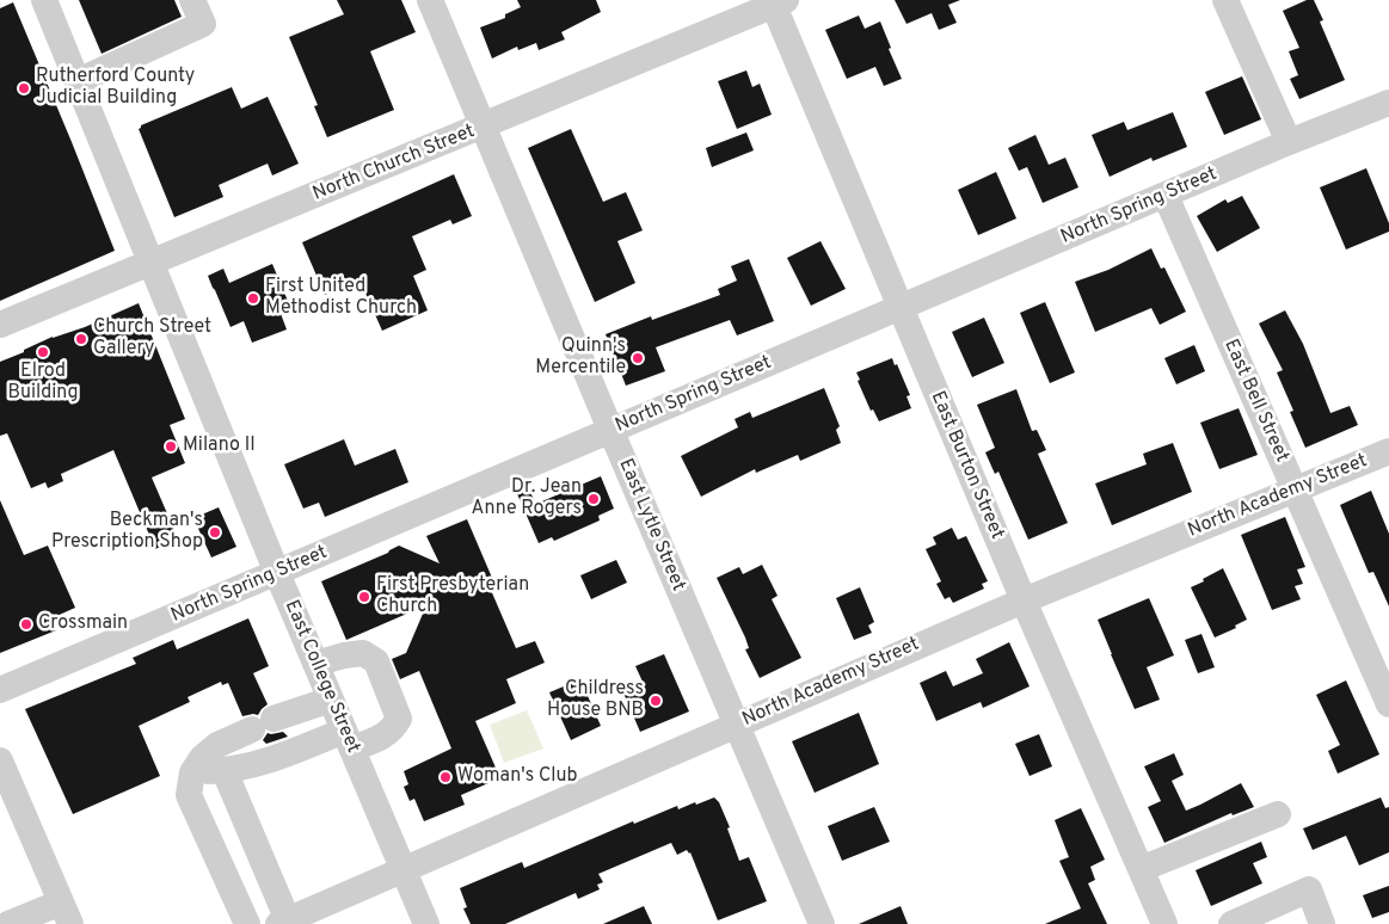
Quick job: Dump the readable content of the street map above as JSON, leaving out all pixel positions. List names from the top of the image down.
{
  "streets": {
    "street": [
      "North Church Street",
      "North Spring Street",
      "East Bell Street",
      "East Burton Street",
      "North Academy Street",
      "East Lytle Street",
      "East College Street"
    ]
  },
  "crossings": [
    ["North Church Street", "East Burton Street"],
    ["North Church Street", "East Lytle Street"],
    ["North Church Street", "East College Street"],
    ["North Spring Street", "East Bell Street"],
    ["North Spring Street", "East Burton Street"],
    ["North Spring Street", "East Lytle Street"],
    ["North Spring Street", "East College Street"],
    ["East Bell Street", "North Academy Street"],
    ["East Burton Street", "North Academy Street"],
    ["North Academy Street", "East Lytle Street"],
    ["North Academy Street", "East College Street"]
  ],
  "places": [
    "Rutherford County Judicial Building",
    "First United Methodist Church",
    "Church Street Gallery",
    "Elrod Building",
    "Quinn's Mercentile",
    "Milano II",
    "Dr. Jean Anne Rogers",
    "Beckman's Prescription Shop",
    "First Presbyterian Church",
    "Crossmain",
    "Childress House BNB",
    "Woman's Club"
  ]
}
